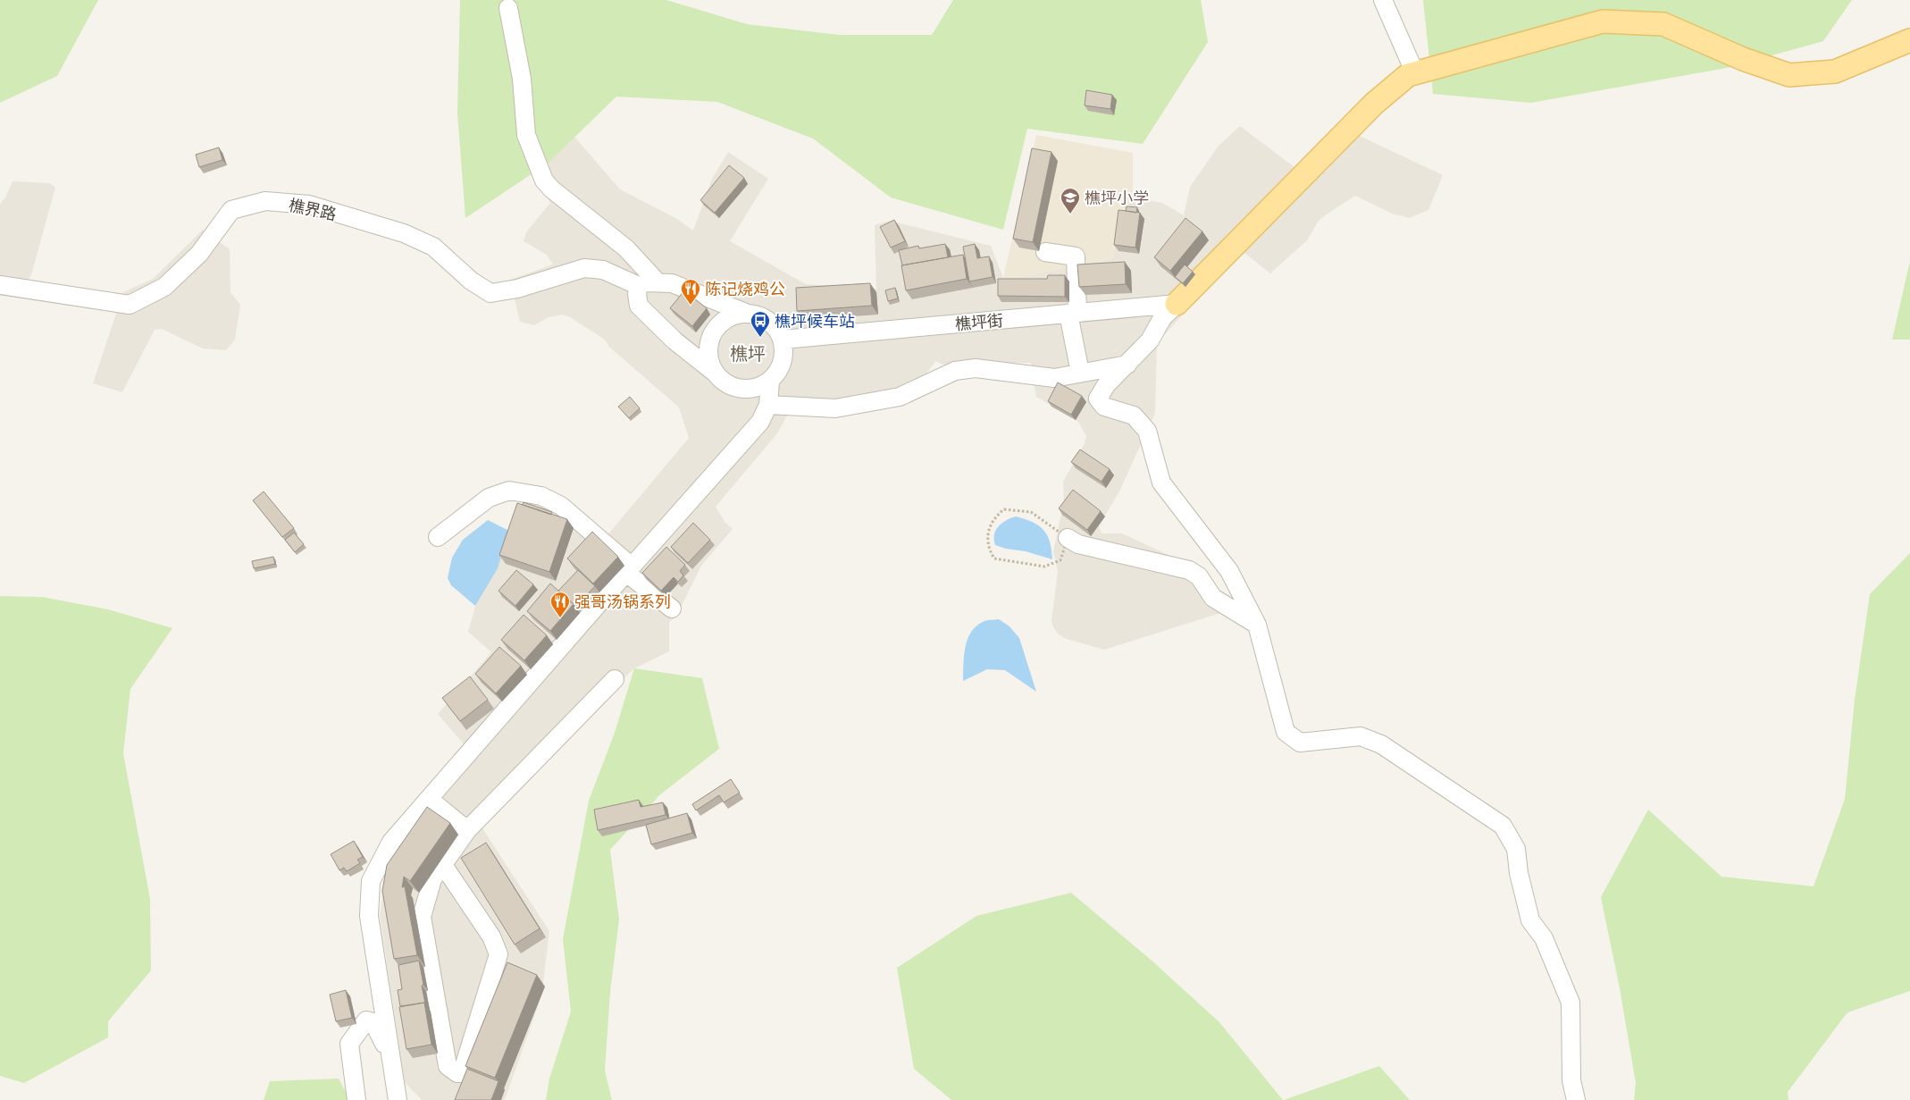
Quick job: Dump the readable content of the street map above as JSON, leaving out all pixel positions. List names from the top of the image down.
{
  "streets": {
    "street": ["樵界路", "樵坪街"]
  },
  "districts": ["樵坪"],
  "places": {
    "school or university": ["樵坪小学"],
    "restaurant": ["陈记烧鸡公", "强哥汤锅系列"],
    "bus stop": ["樵坪候车站"]
  }
}
